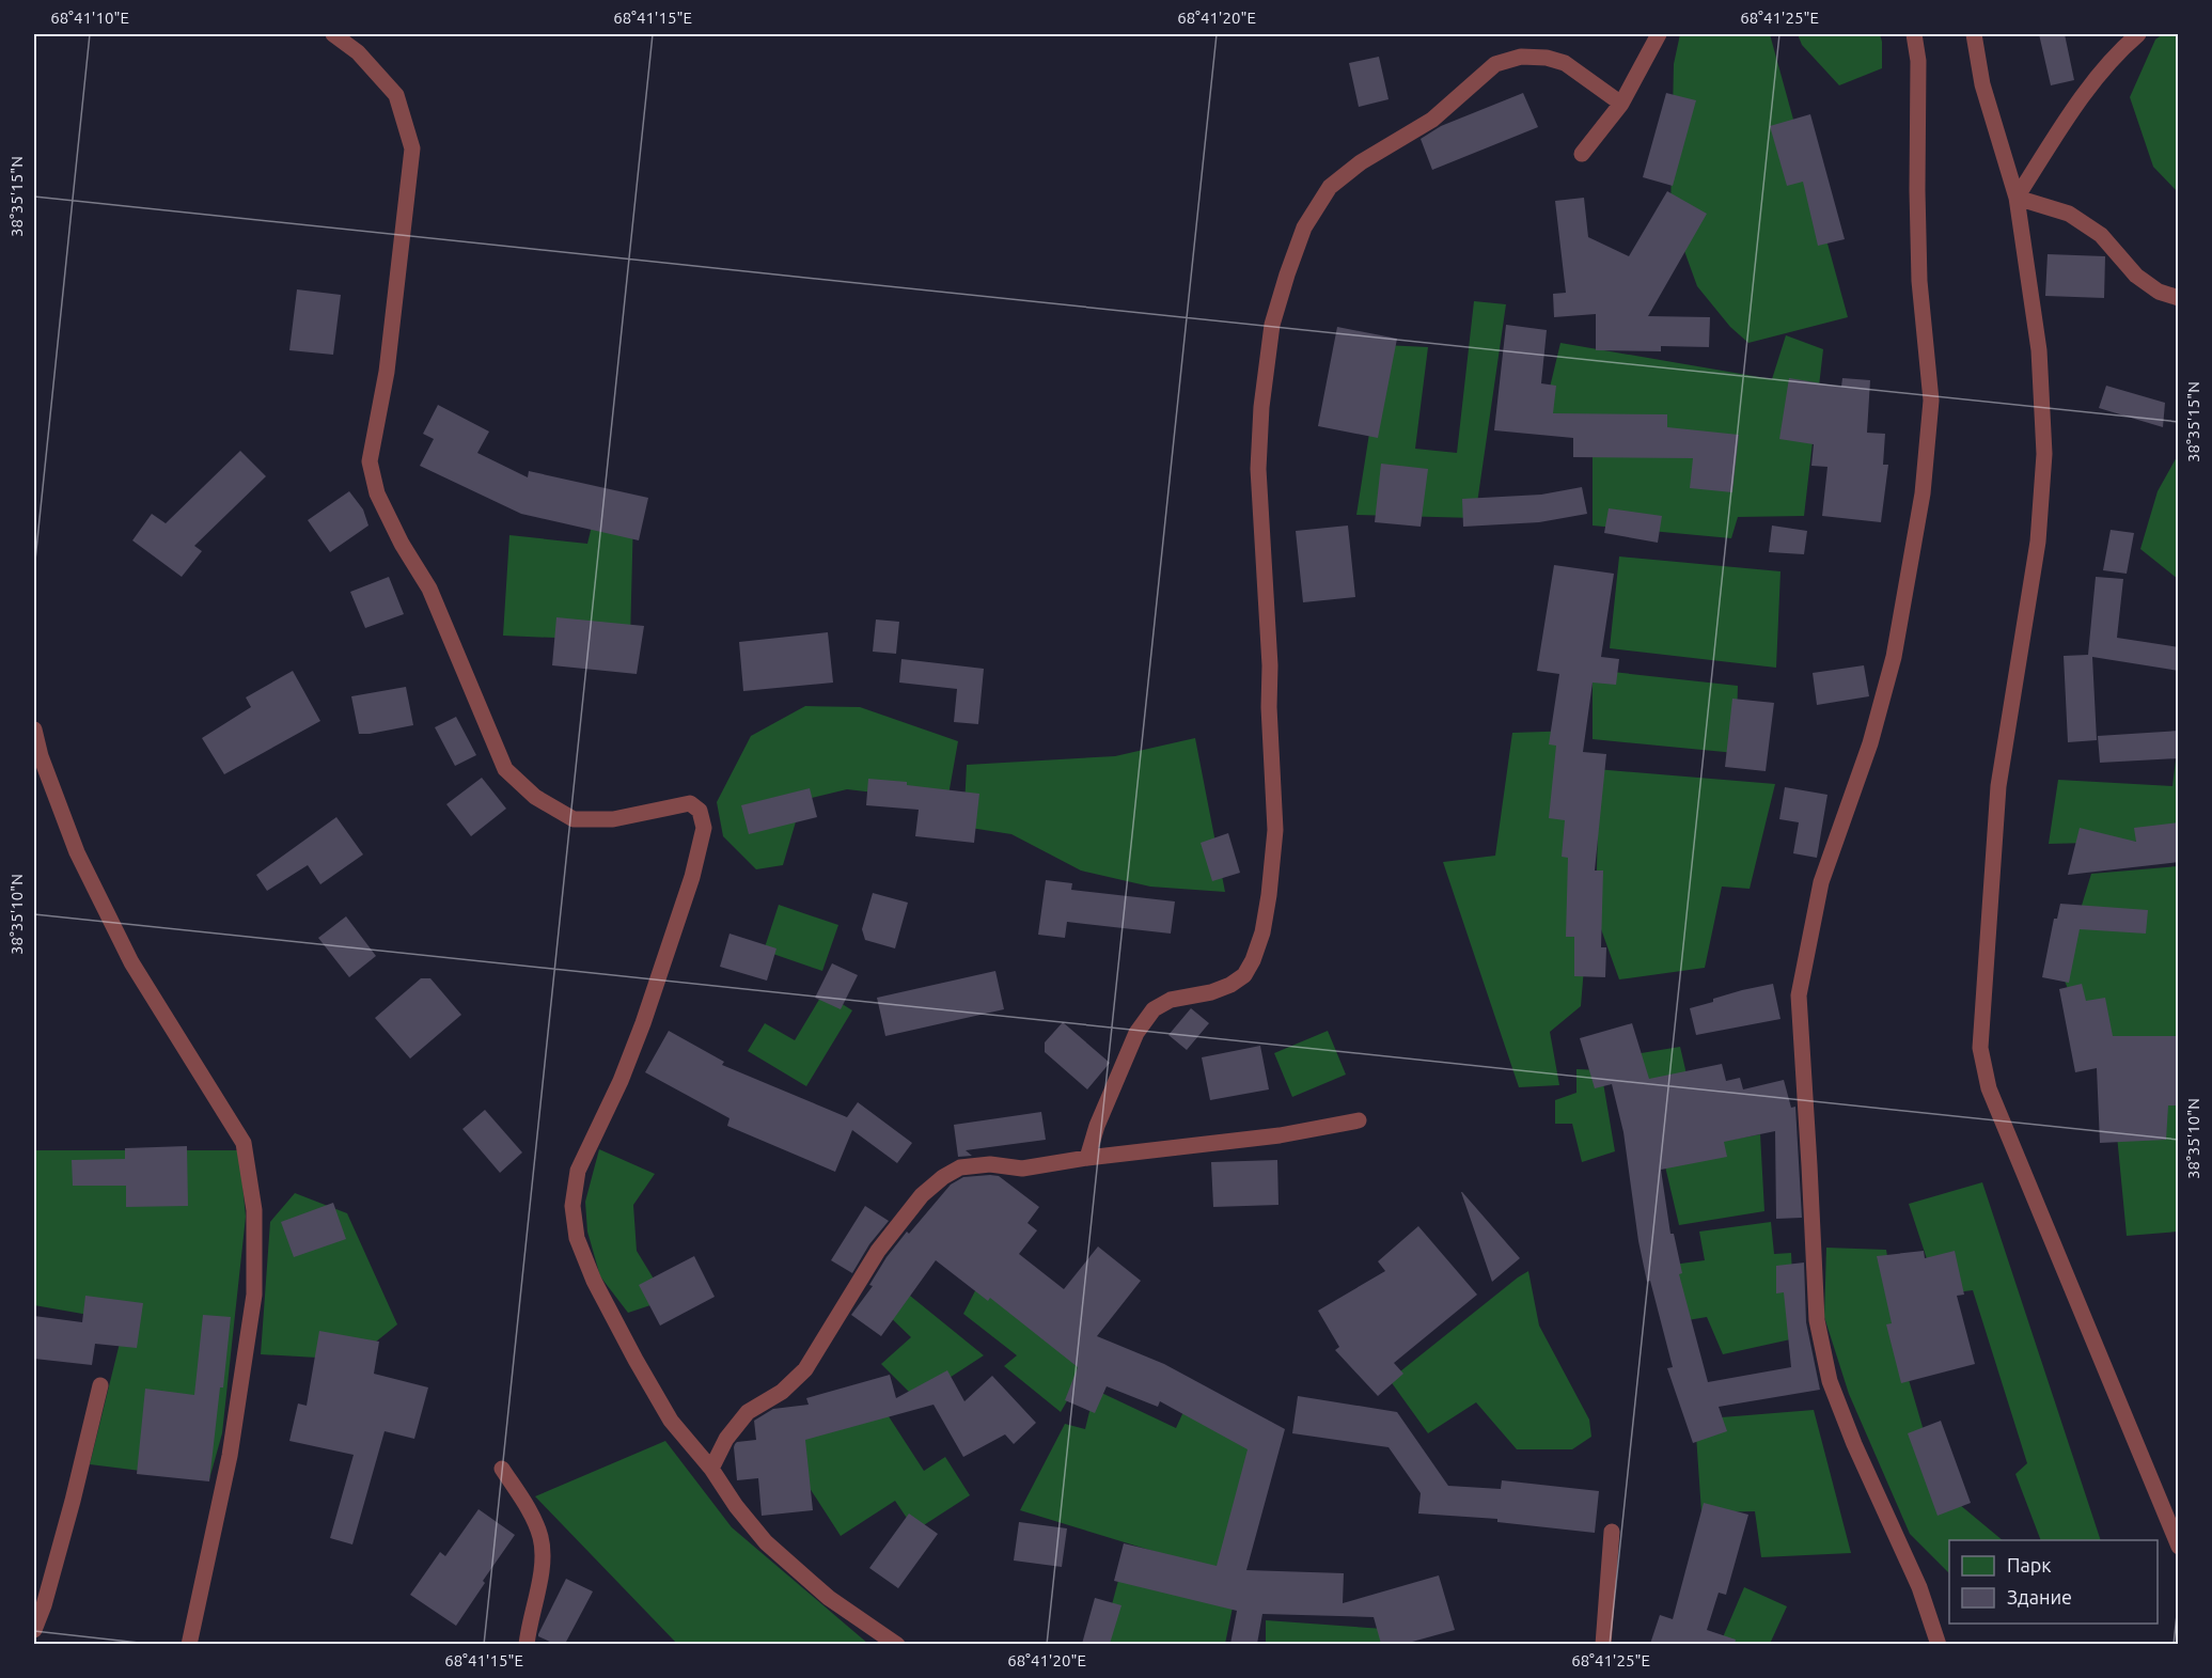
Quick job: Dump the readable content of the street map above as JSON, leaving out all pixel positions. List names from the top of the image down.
{
  "legend": ["Парк", "Здание"],
  "coordinates": [
    "68°41'10\"E",
    "68°41'15\"E",
    "68°41'20\"E",
    "68°41'25\"E",
    "38°35'15\"N",
    "38°35'10\"N"
  ]
}
